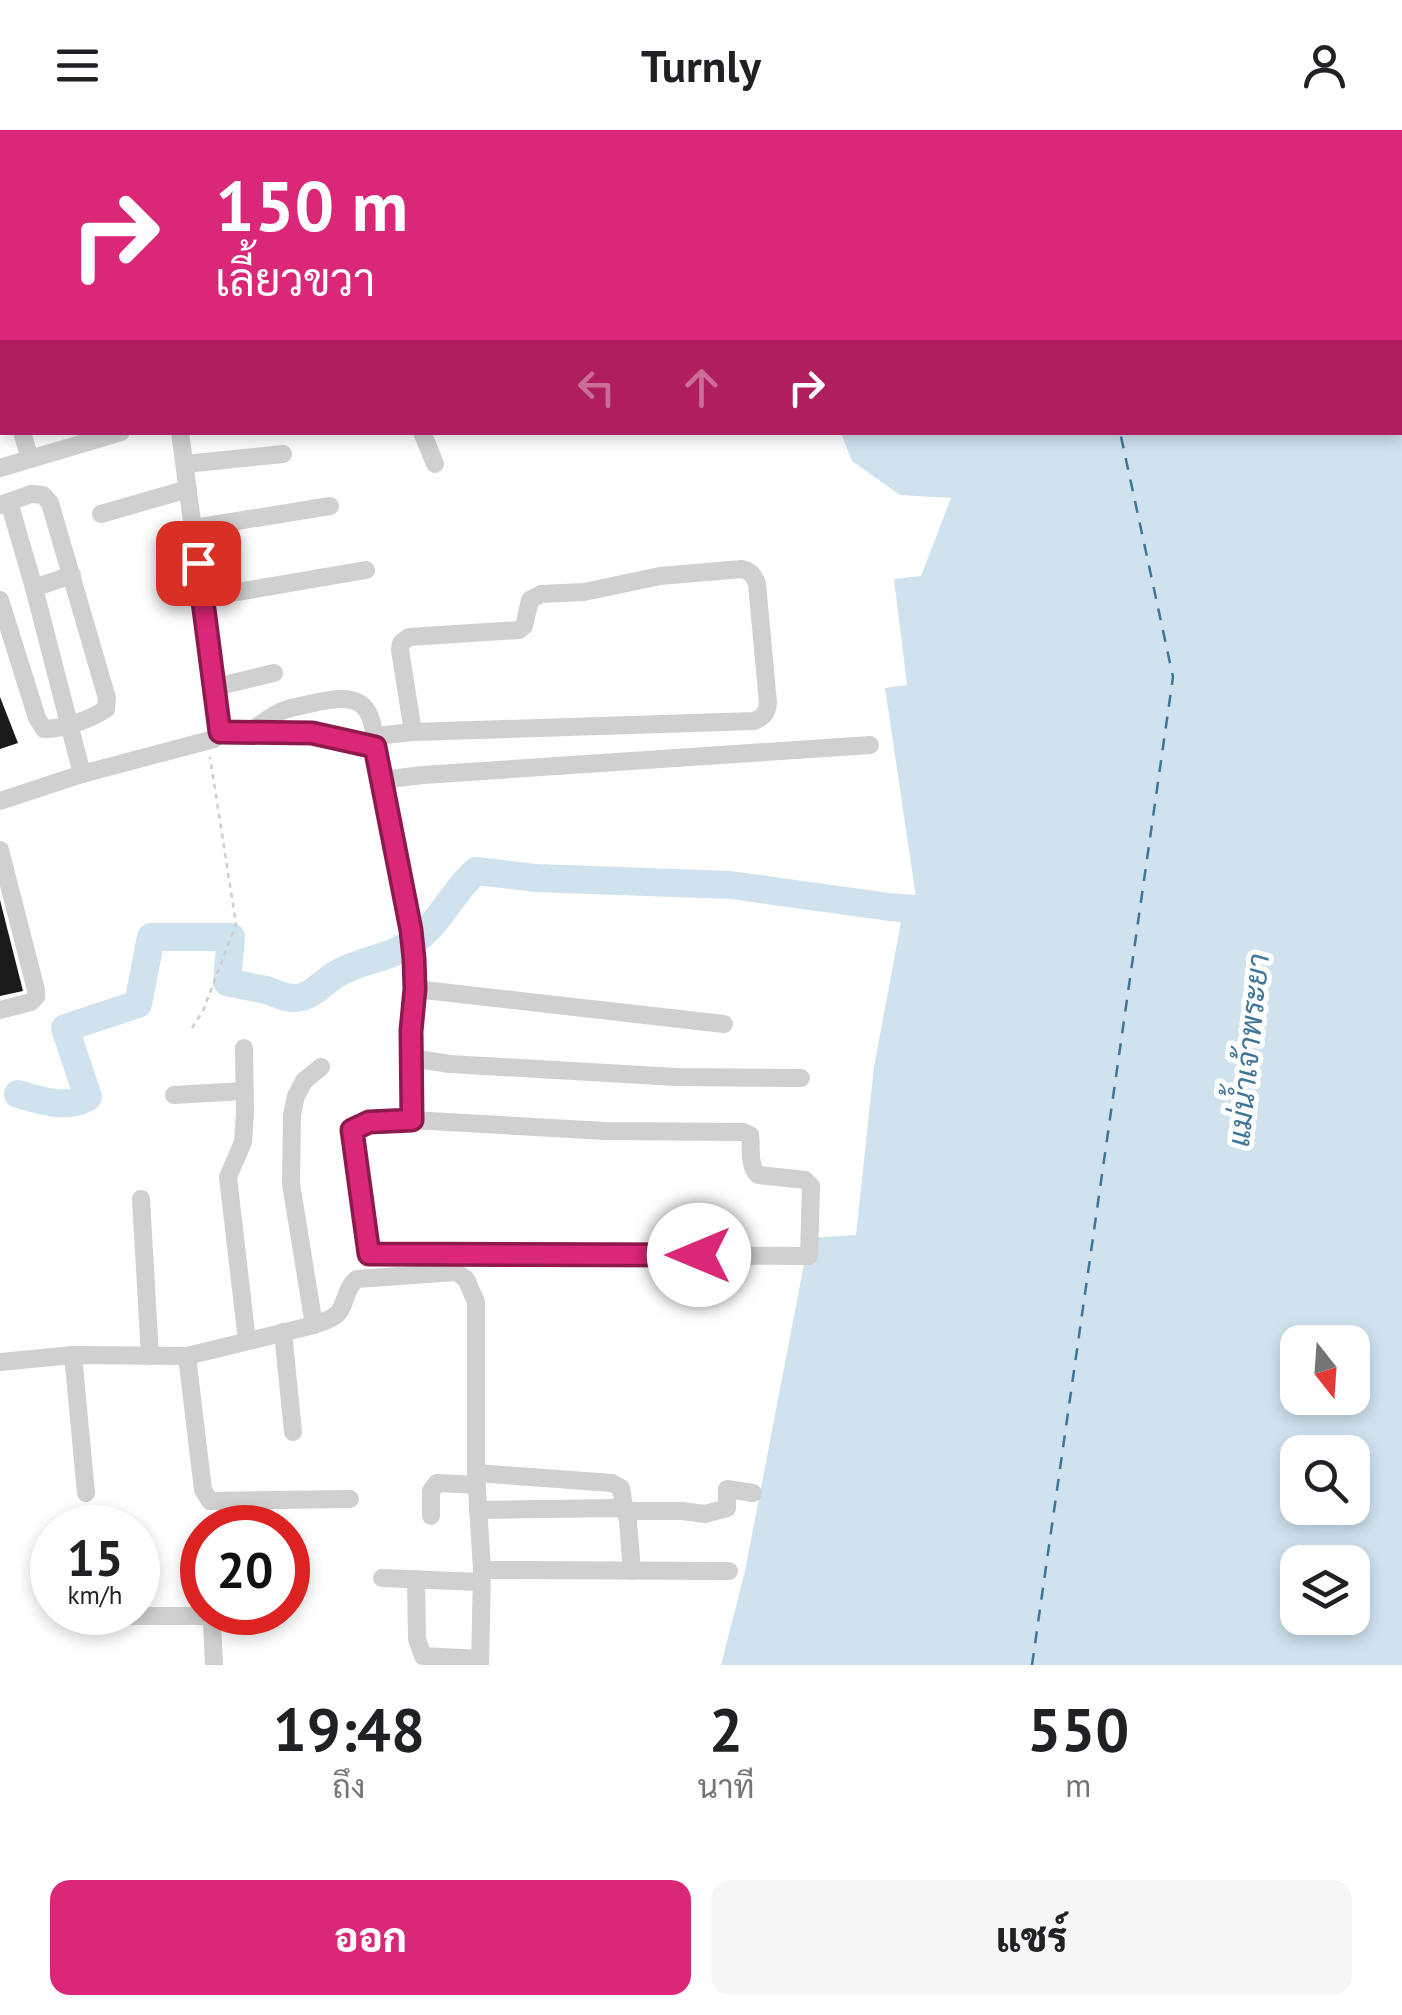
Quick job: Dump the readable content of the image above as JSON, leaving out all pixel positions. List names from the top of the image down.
{
  "water": ["แม่น้ำเจ้าพระยา"],
  "north": "bottom",
  "page": {
    "header": "Turnly",
    "turn": ["150 m", "เลี้ยวขวา"],
    "speed": "15 km/h",
    "limit": "20",
    "eta": [
      "19:48",
      "ถึง",
      "2",
      "นาที",
      "550",
      "m"
    ],
    "buttons": ["ออก", "แชร์"]
  }
}
